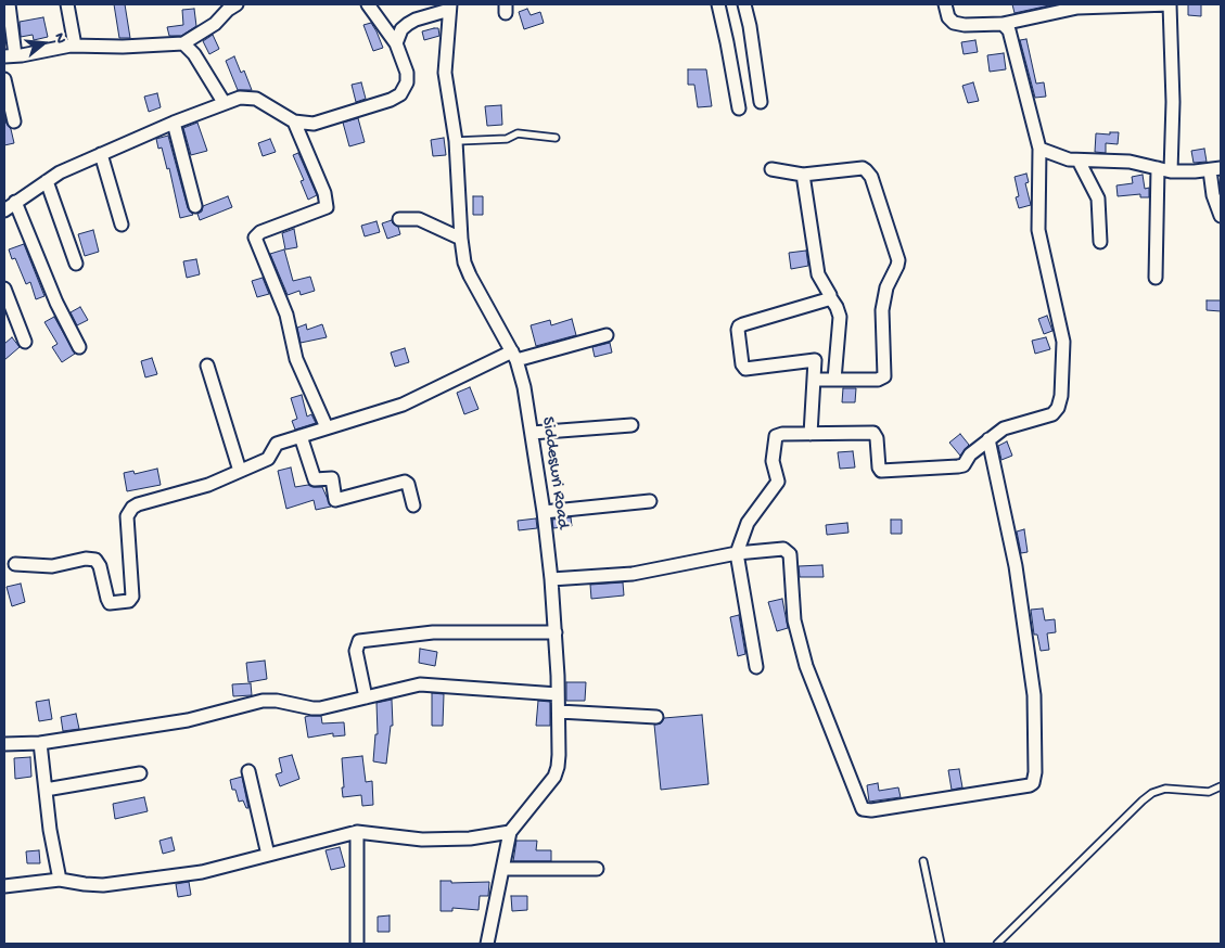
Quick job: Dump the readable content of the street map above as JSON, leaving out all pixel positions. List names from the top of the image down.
{
  "streets": {
    "street": ["Siddeswri Road"]
  },
  "north": "right"
}
